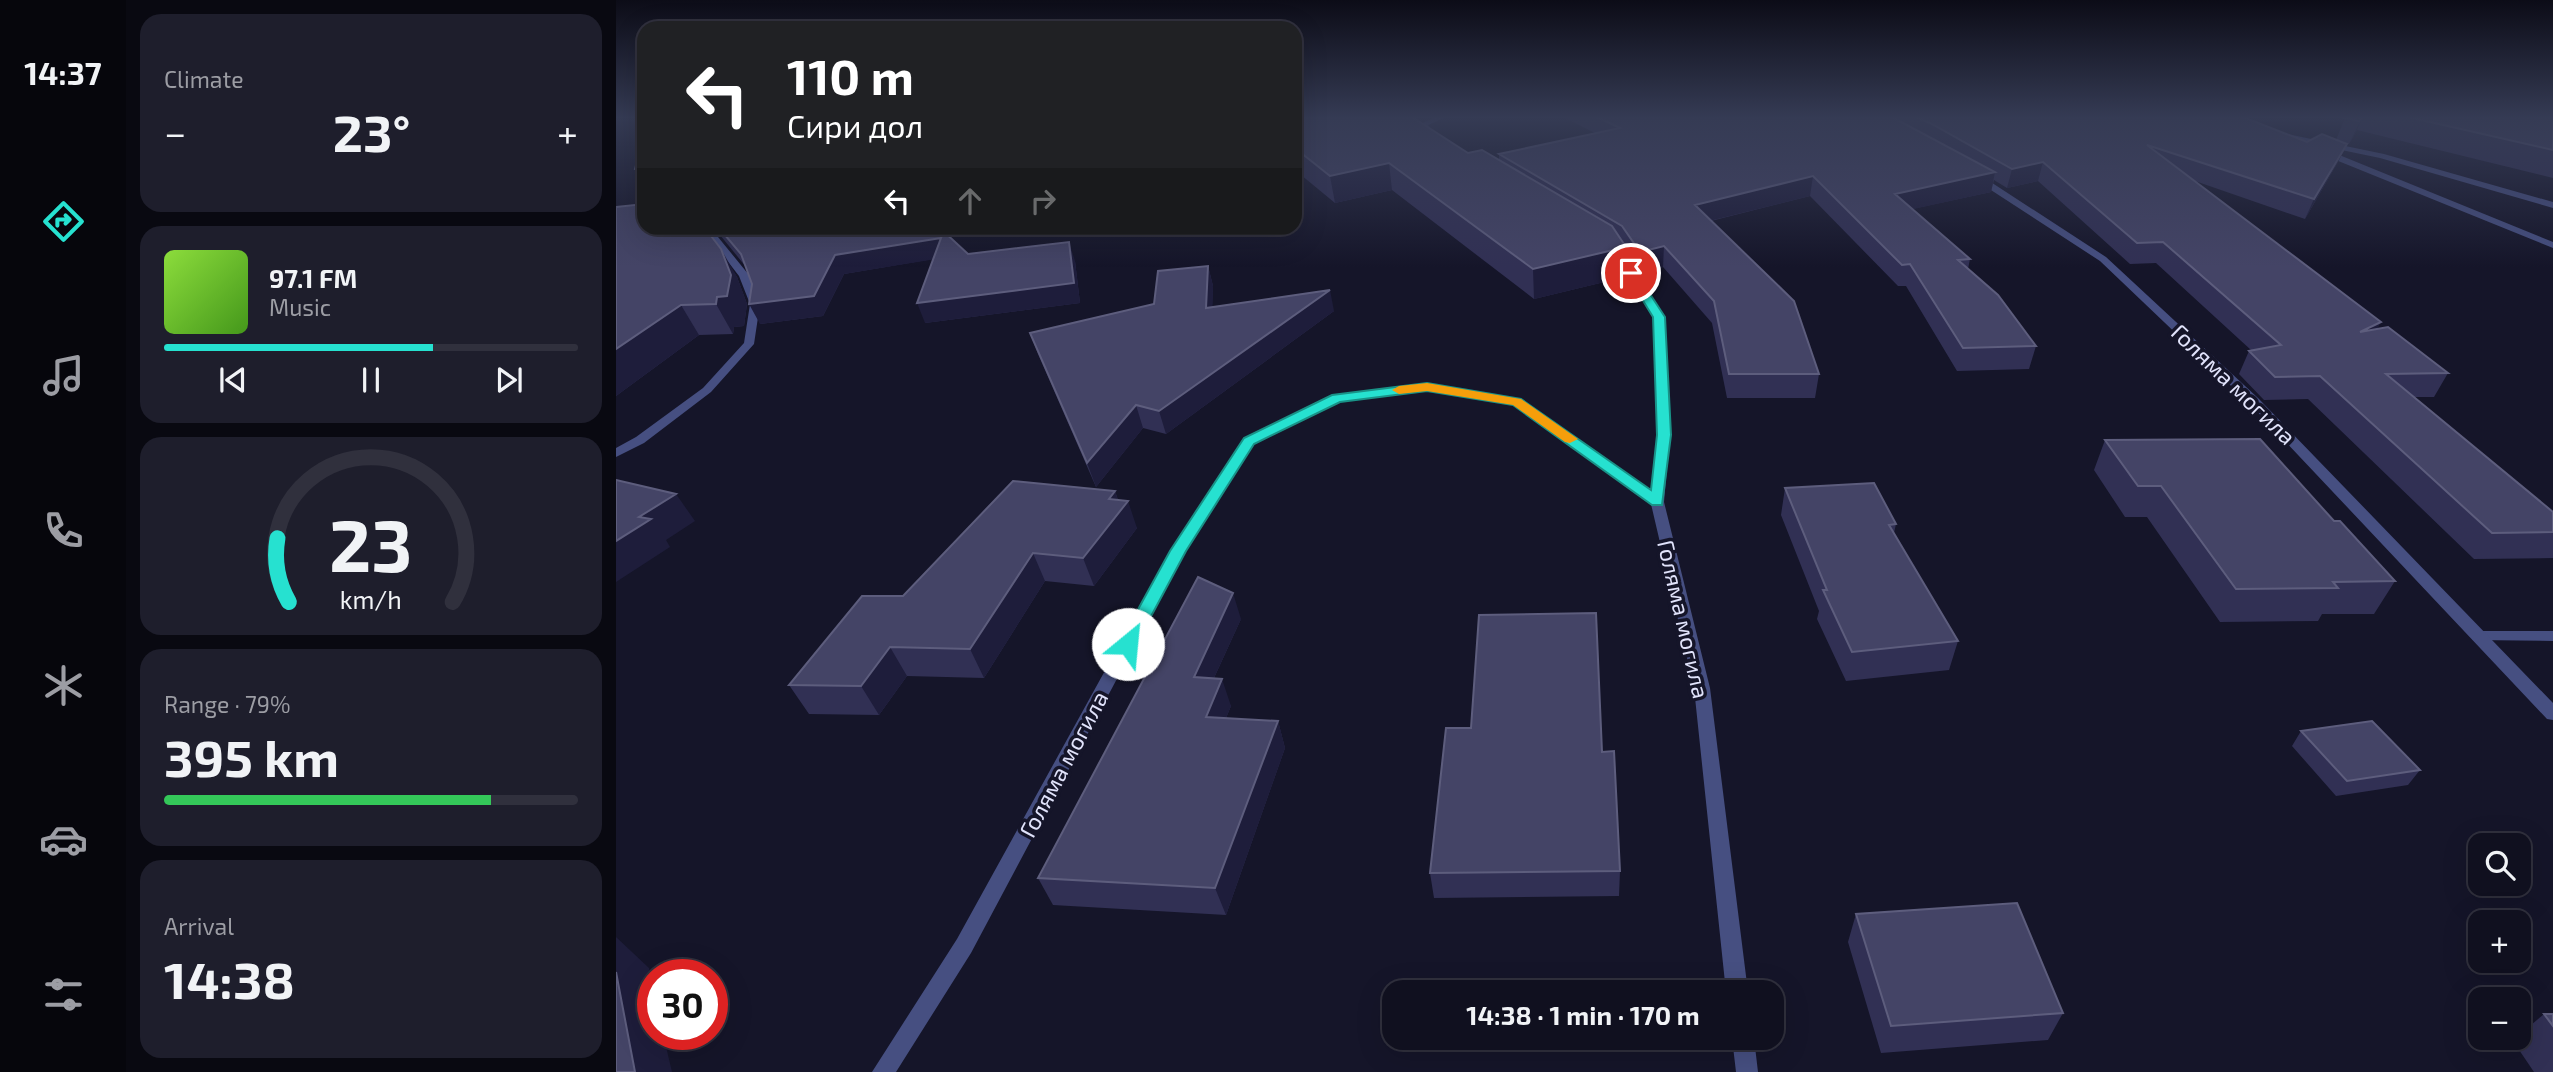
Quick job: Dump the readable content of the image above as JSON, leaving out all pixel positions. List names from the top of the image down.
{
  "streets": {
    "street": ["Голяма могила"]
  },
  "page": {
    "tabs": "14:37",
    "tile": [
      "Climate",
      ["Range · 79%", "395 km"],
      ["Arrival", "14:38"]
    ],
    "turn": ["110 m", "Сири дол"],
    "heat": ["−", "23°", "+"],
    "song": ["97.1 FM", "Music"],
    "map_buttons": ["+", "−"],
    "limit": "30",
    "trip": "14:38 · 1 min · 170 m",
    "gauge": ["23", "km/h"]
  }
}
